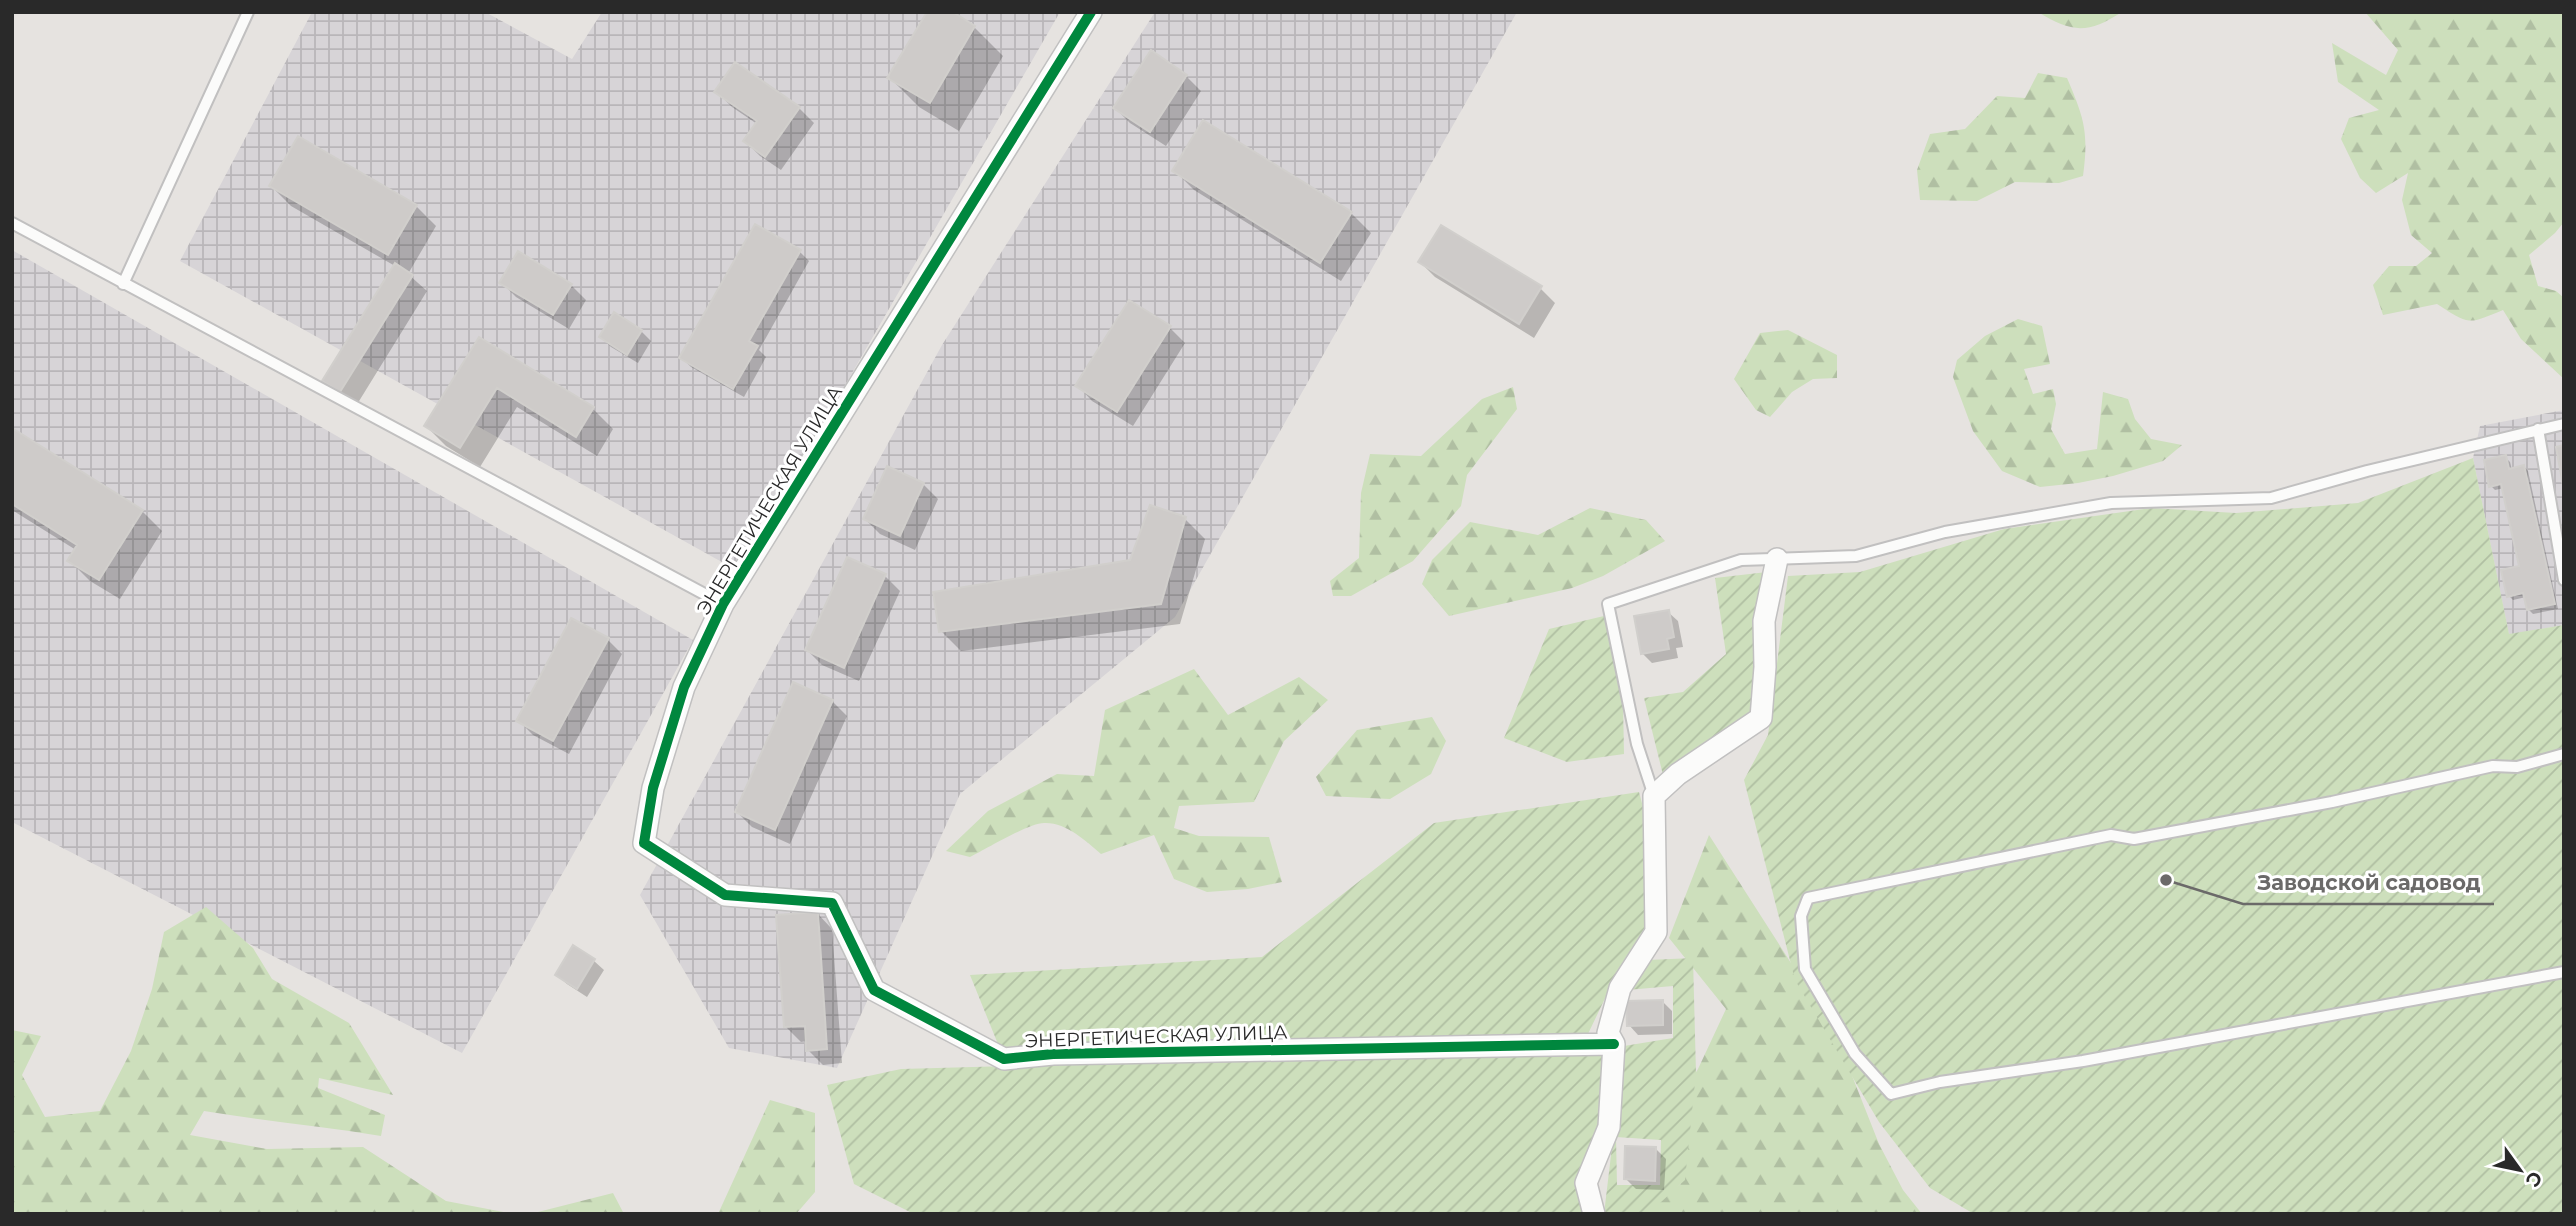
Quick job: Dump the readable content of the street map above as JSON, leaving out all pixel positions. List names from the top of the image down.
{
  "streets": {
    "street": ["ЭНЕРГЕТИЧЕСКАЯ УЛИЦА"]
  },
  "places": ["Заводской садовод"],
  "north": "bottom right"
}
